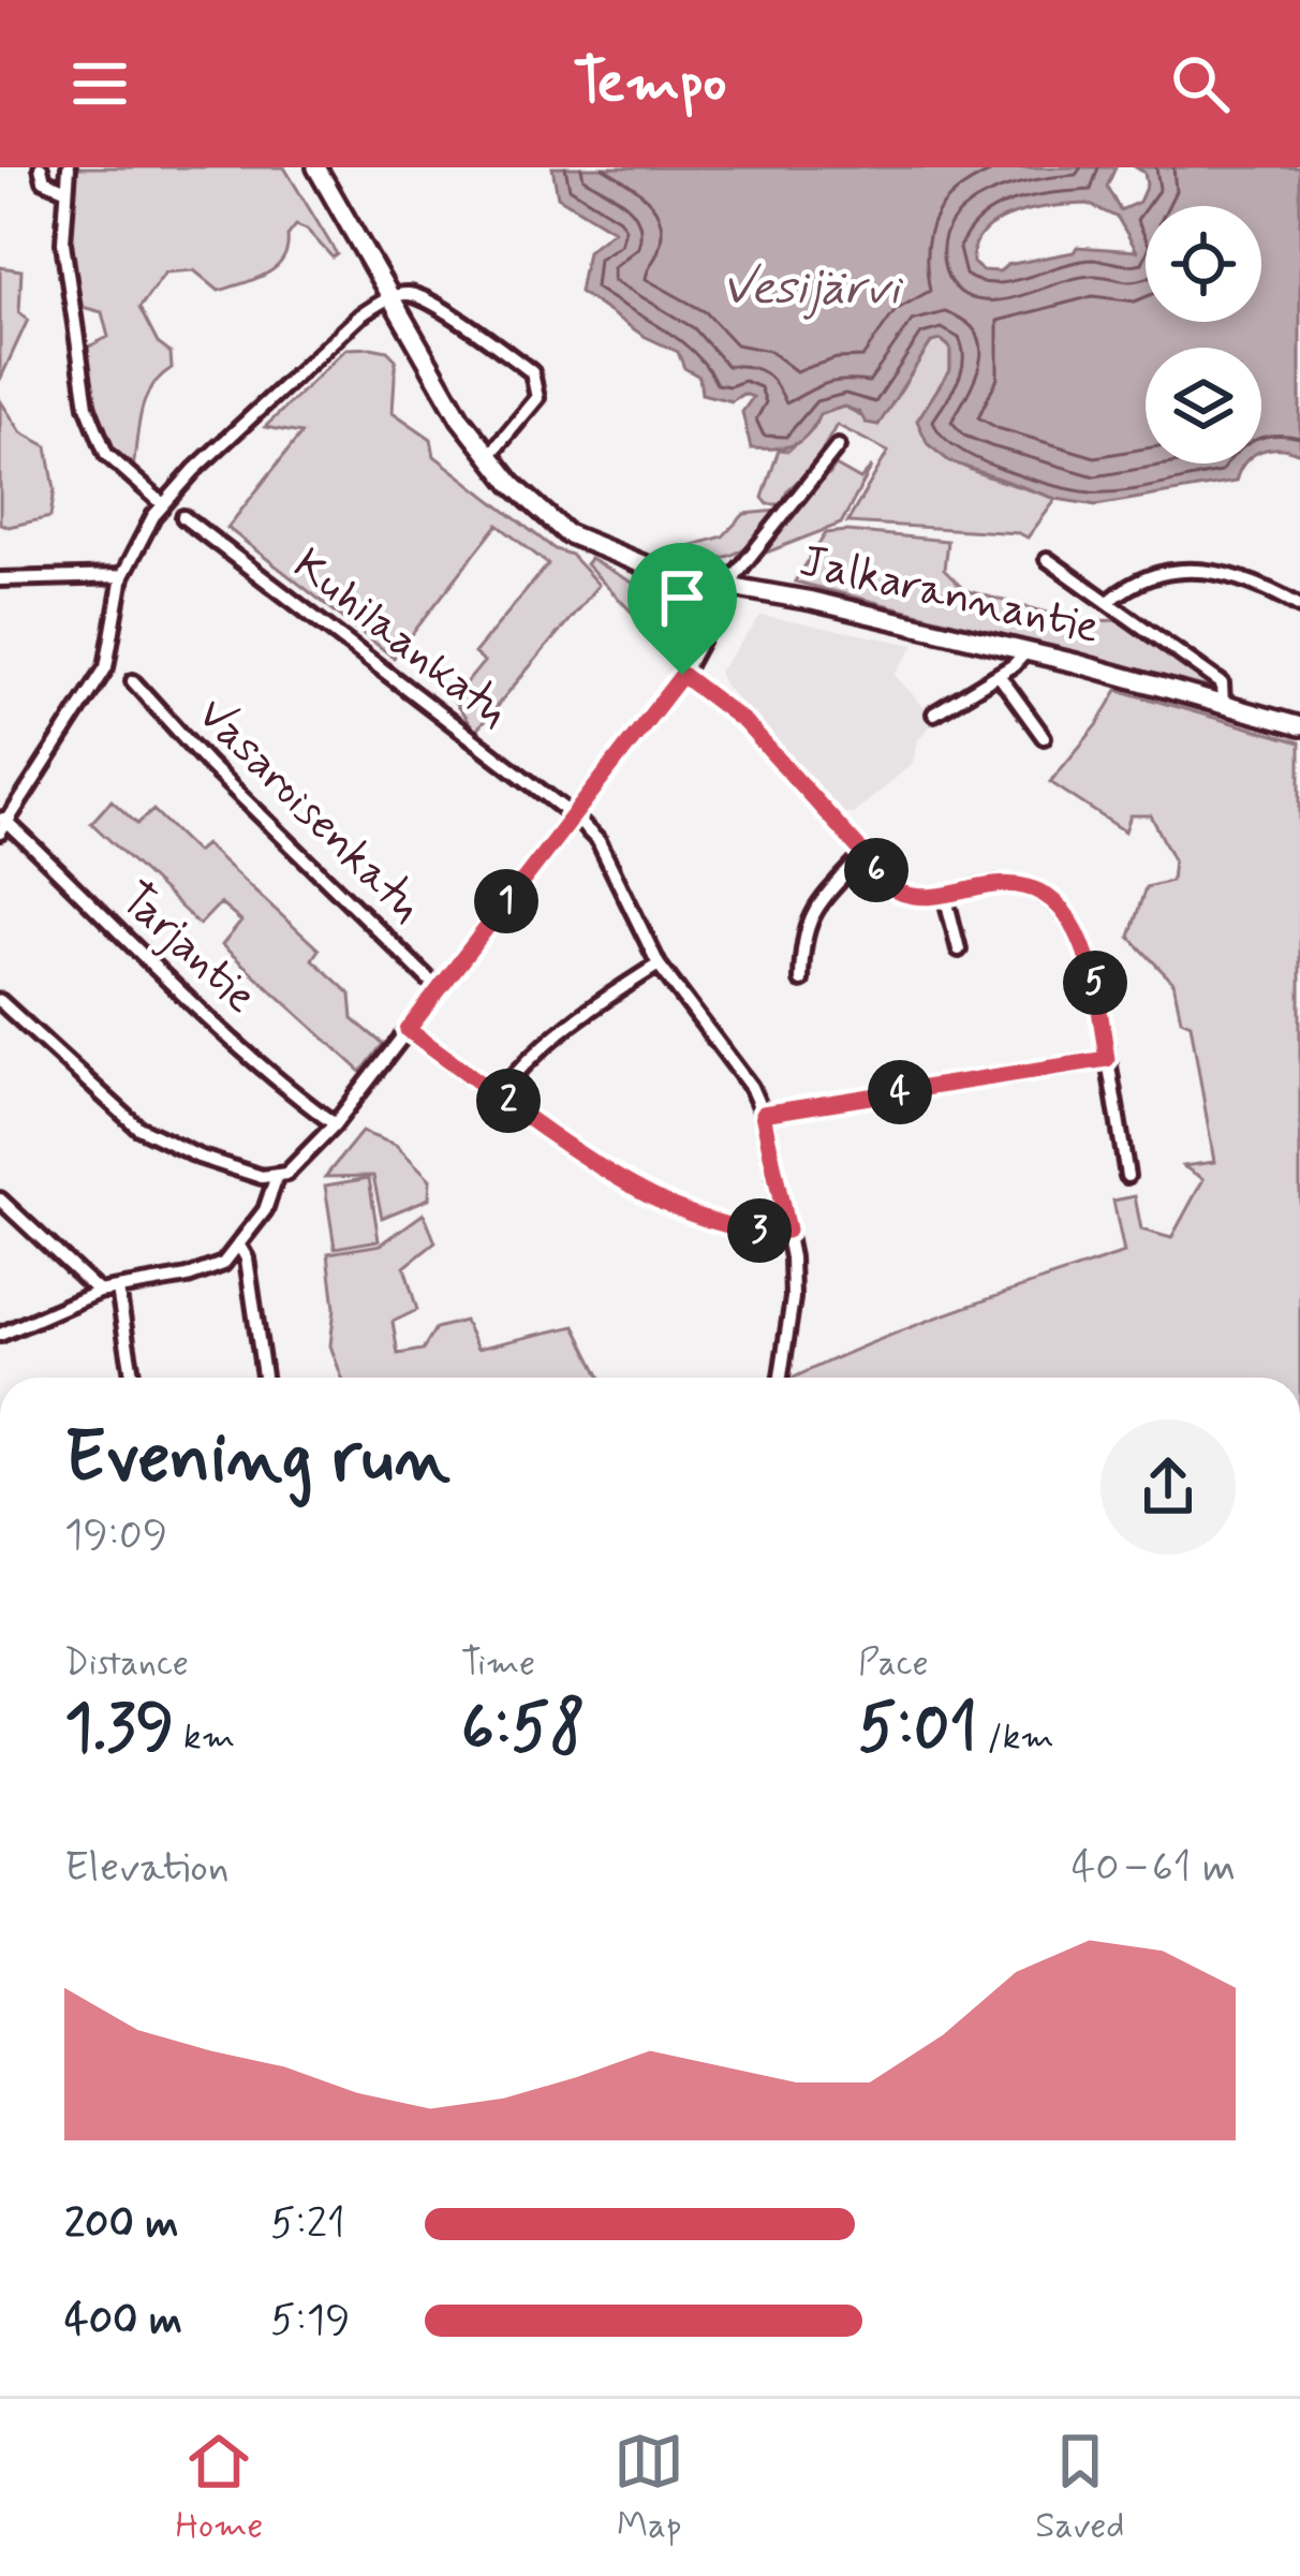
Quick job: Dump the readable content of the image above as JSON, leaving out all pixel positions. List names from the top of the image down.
{
  "streets": {
    "main road": ["Jalkarannantie"],
    "street": ["Kuhilaankatu", "Vasaroisenkatu", "Tarjantie"]
  },
  "water": ["Vesijärvi"],
  "page": {
    "header": "Tempo",
    "pins": [
      "6",
      "1",
      "5",
      "4",
      "2",
      "3"
    ],
    "heading": ["Evening run", "19:09"],
    "stats": [
      ["Distance", "1.39 km"],
      ["Time", "6:58"],
      ["Pace", "5:01 /km"]
    ],
    "chart": ["Elevation", "40–61 m"],
    "list": [
      {
        "name": "200 m",
        "note": "5:21"
      },
      {
        "name": "400 m",
        "note": "5:19"
      }
    ],
    "tabs": ["Home", "Map", "Saved"]
  }
}
